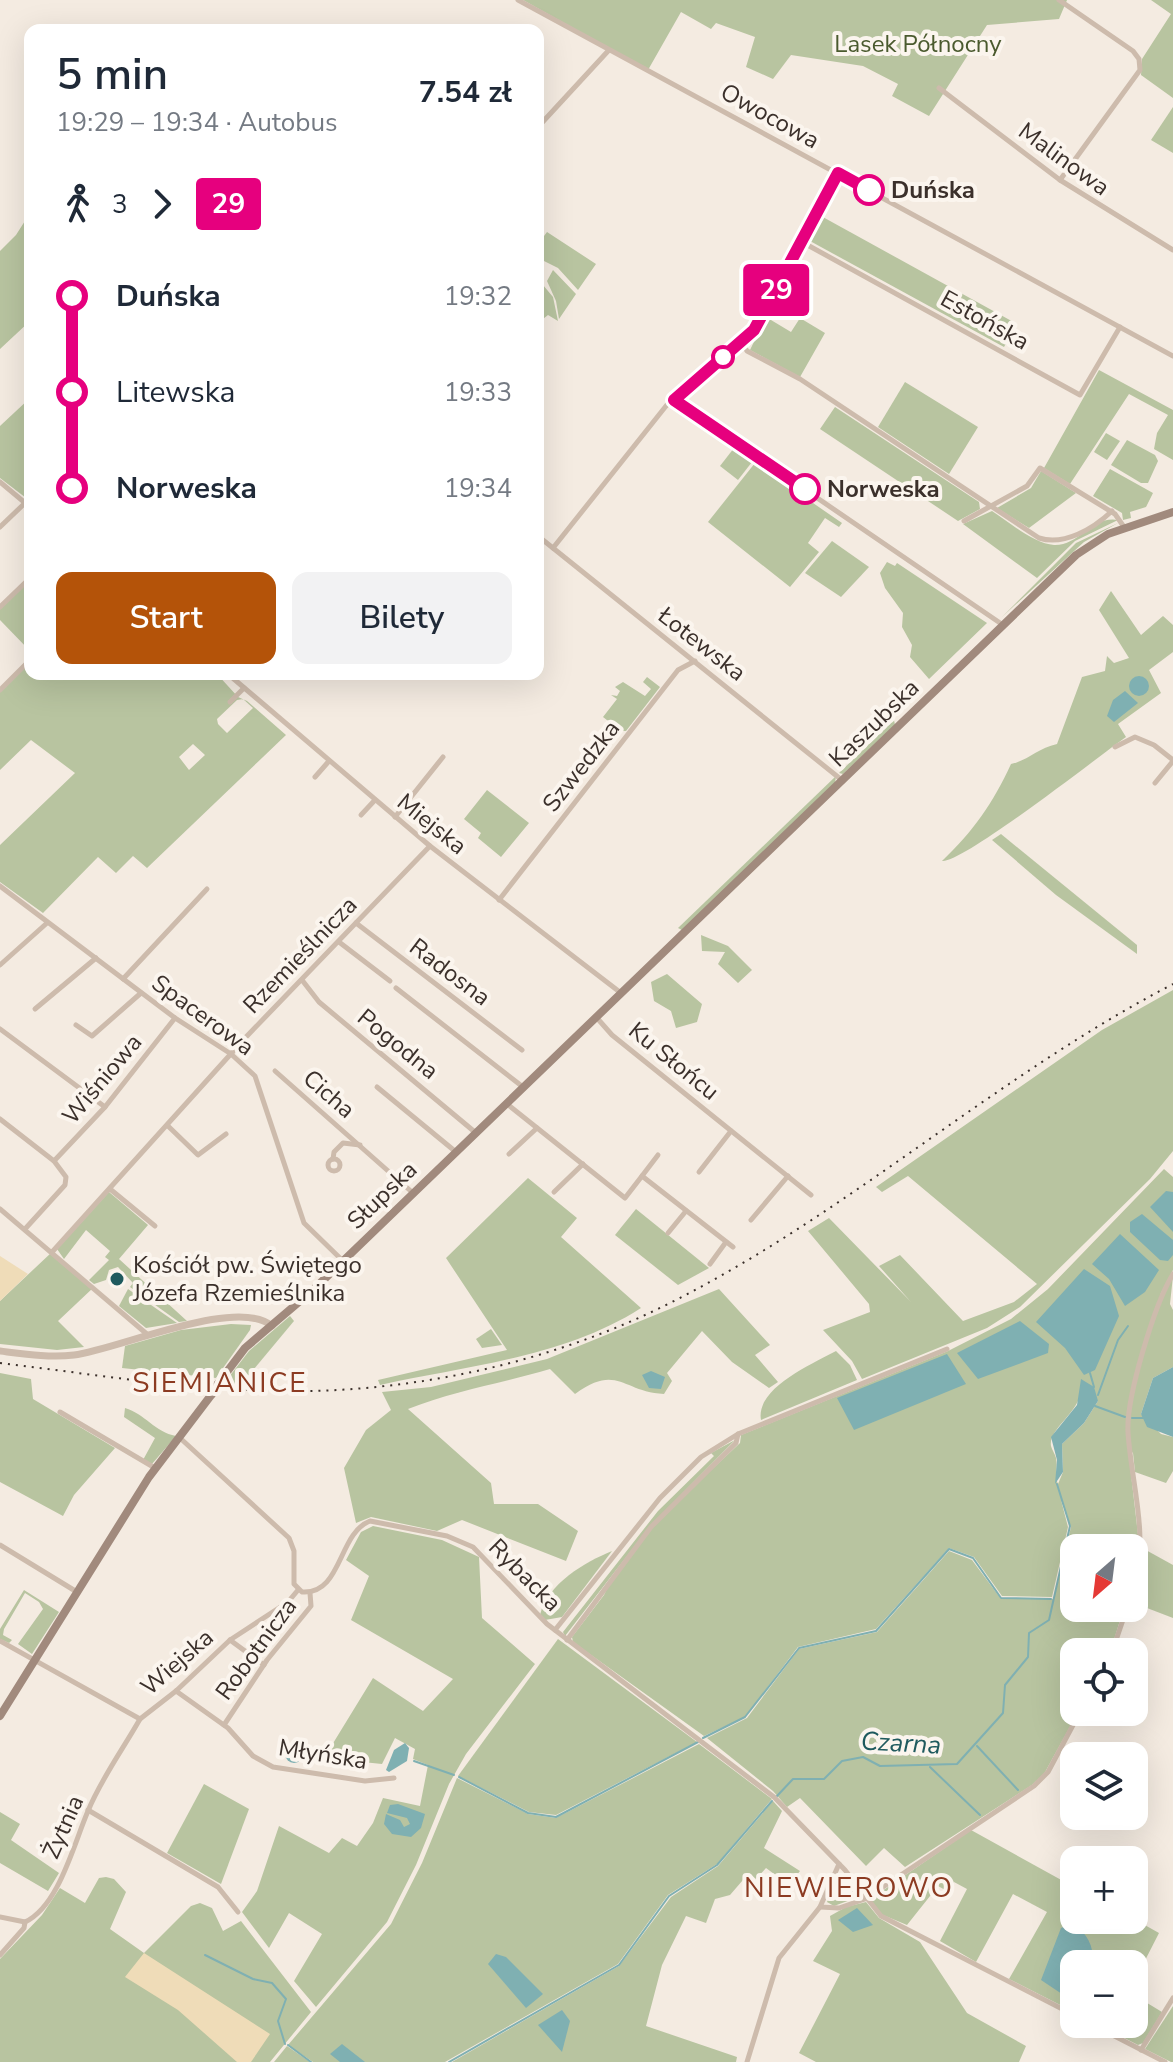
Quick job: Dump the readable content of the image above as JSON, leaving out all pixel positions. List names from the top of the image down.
{
  "streets": {
    "main road": ["Kaszubska", "Słupska"],
    "street": [
      "Owocowa",
      "Malinowa",
      "Estońska",
      "Łotewska",
      "Szwedzka",
      "Miejska",
      "Rzemieślnicza",
      "Radosna",
      "Spacerowa",
      "Pogodna",
      "Ku Słońcu",
      "Wiśniowa",
      "Cicha",
      "Rybacka",
      "Robotnicza",
      "Wiejska",
      "Młyńska",
      "Żytnia"
    ]
  },
  "crossings": [
    ["Owocowa", "Estońska"],
    ["Łotewska", "Kaszubska"],
    ["Łotewska", "Szwedzka"],
    ["Kaszubska", "Miejska"],
    ["Kaszubska", "Słupska"],
    ["Szwedzka", "Miejska"],
    ["Miejska", "Rzemieślnicza"],
    ["Miejska", "Słupska"],
    ["Rzemieślnicza", "Radosna"],
    ["Rzemieślnicza", "Spacerowa"],
    ["Rzemieślnicza", "Pogodna"],
    ["Spacerowa", "Wiśniowa"],
    ["Spacerowa", "Słupska"],
    ["Pogodna", "Słupska"],
    ["Ku Słońcu", "Słupska"],
    ["Cicha", "Słupska"],
    ["Słupska", "Wiejska"],
    ["Rybacka", "Robotnicza"],
    ["Robotnicza", "Młyńska"],
    ["Wiejska", "Młyńska"],
    ["Wiejska", "Żytnia"]
  ],
  "districts": ["SIEMIANICE", "NIEWIEROWO"],
  "water": ["Czarna"],
  "parks": ["Lasek Północny"],
  "places": ["Duńska", "Norweska", "Kościół pw. Świętego Józefa Rzemieślnika"],
  "lines": ["bus line 29"],
  "north": "bottom left",
  "page": {
    "on_map": "29",
    "heading": ["5 min", "19:29 – 19:34 · Autobus", "7.54 zł"],
    "legs": ["3", "29"],
    "list": [
      {
        "name": "Duńska",
        "value": "19:32"
      },
      {
        "name": "Litewska",
        "value": "19:33"
      },
      {
        "name": "Norweska",
        "value": "19:34"
      }
    ],
    "buttons": ["Start", "Bilety"],
    "map_buttons": ["+", "−"]
  }
}
